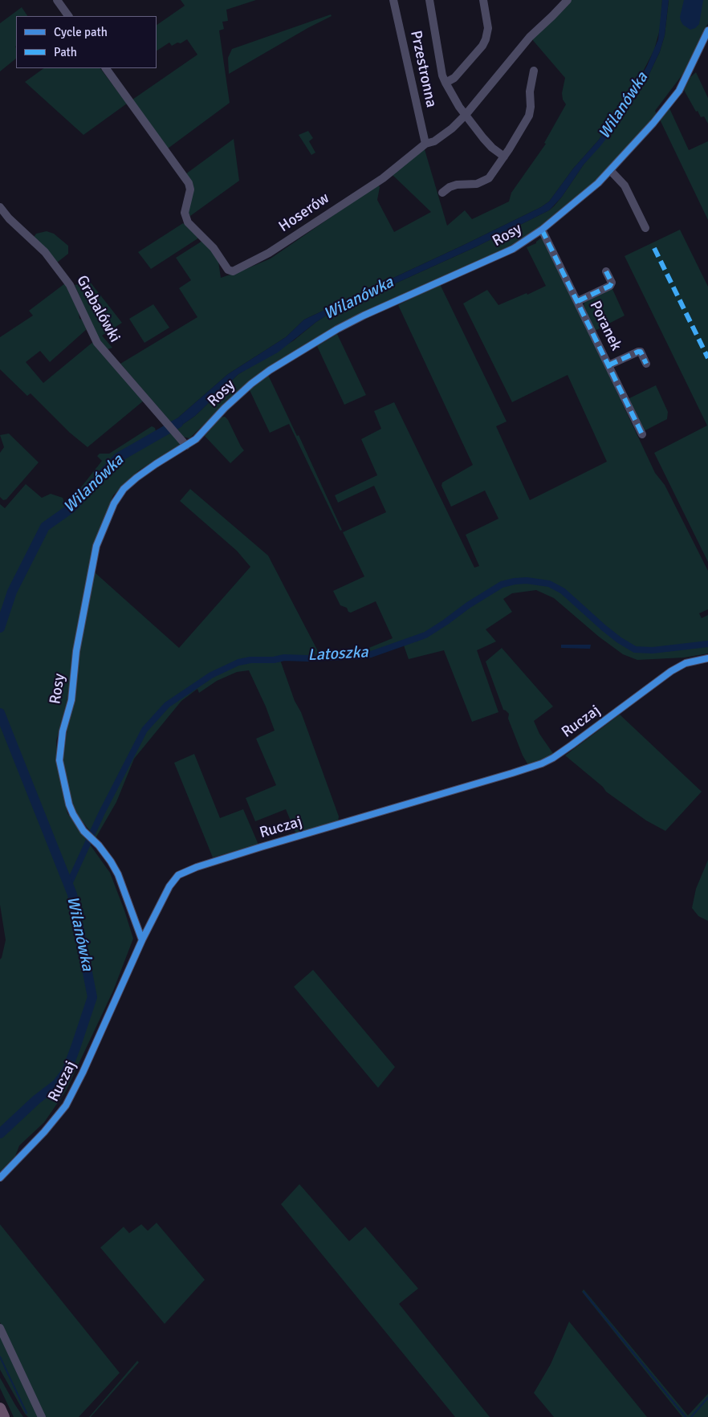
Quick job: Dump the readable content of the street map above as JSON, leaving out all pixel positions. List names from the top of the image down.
{
  "streets": {
    "street": [
      "Przestronna",
      "Hoserów",
      "Rosy",
      "Grabalówki",
      "Poranek",
      "Ruczaj"
    ]
  },
  "crossings": [
    ["Przestronna", "Hoserów"],
    ["Rosy", "Grabalówki"],
    ["Rosy", "Poranek"],
    ["Rosy", "Ruczaj"]
  ],
  "water": ["Wilanówka", "Latoszka"],
  "legend": ["Cycle path", "Path"]
}
